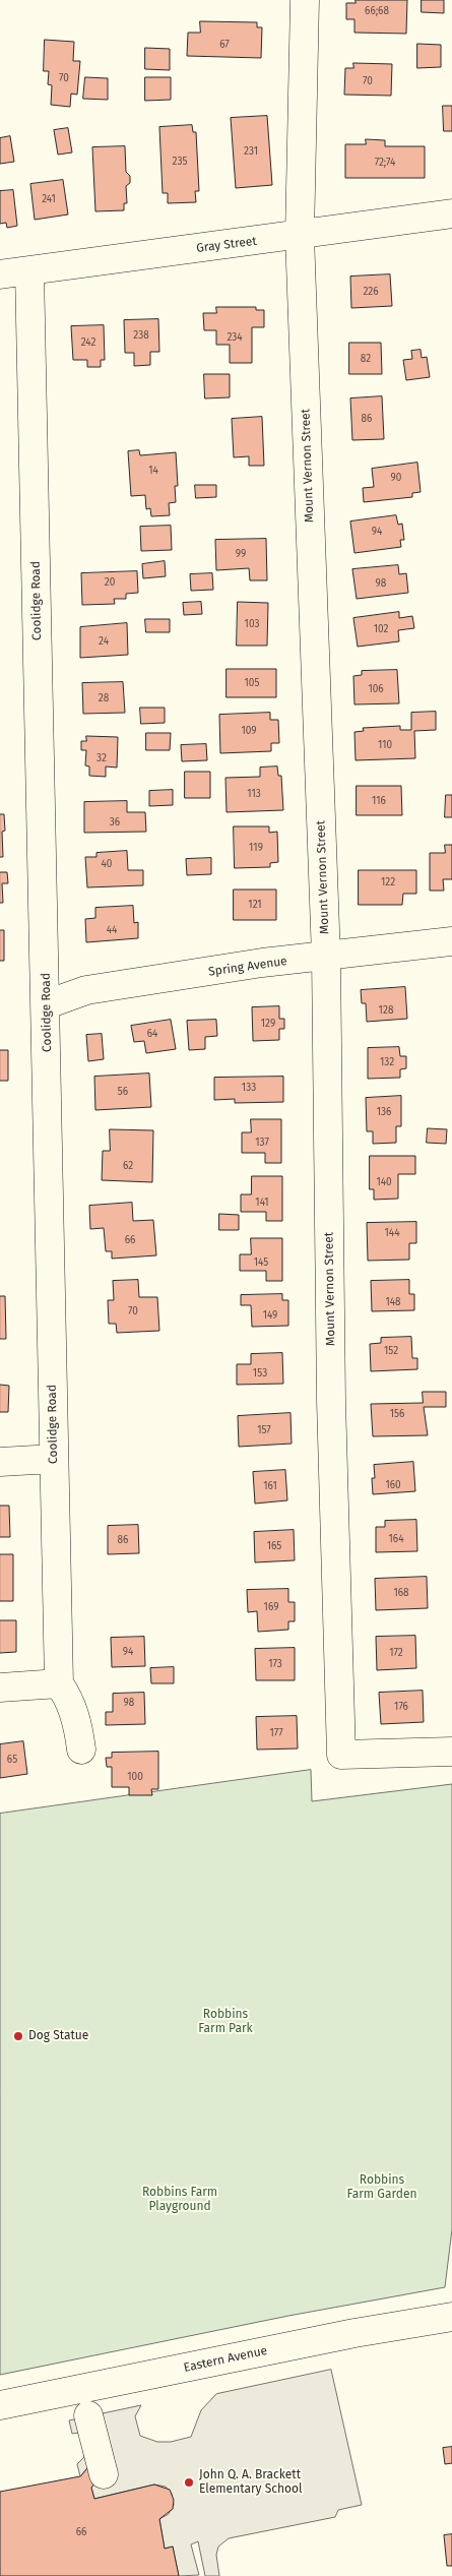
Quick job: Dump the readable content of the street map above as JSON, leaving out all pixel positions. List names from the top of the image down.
{
  "streets": {
    "street": [
      "Gray Street",
      "Mount Vernon Street",
      "Coolidge Road",
      "Spring Avenue",
      "Eastern Avenue"
    ]
  },
  "crossings": [
    ["Gray Street", "Mount Vernon Street"],
    ["Gray Street", "Coolidge Road"],
    ["Mount Vernon Street", "Spring Avenue"],
    ["Coolidge Road", "Spring Avenue"]
  ],
  "parks": ["Robbins Farm Park", "Robbins Farm Garden", "Robbins Farm Playground"],
  "places": ["Dog Statue", "John Q. A. Brackett Elementary School"],
  "house_numbers": [
    "66;68",
    "67",
    "70",
    "70",
    "231",
    "235",
    "72;74",
    "241",
    "226",
    "238",
    "234",
    "242",
    "82",
    "86",
    "14",
    "90",
    "94",
    "99",
    "20",
    "98",
    "103",
    "102",
    "24",
    "105",
    "106",
    "28",
    "109",
    "110",
    "32",
    "113",
    "116",
    "36",
    "119",
    "40",
    "122",
    "121",
    "44",
    "128",
    "129",
    "64",
    "132",
    "133",
    "56",
    "136",
    "137",
    "62",
    "140",
    "141",
    "144",
    "66",
    "145",
    "148",
    "70",
    "149",
    "152",
    "153",
    "156",
    "157",
    "160",
    "161",
    "164",
    "86",
    "165",
    "168",
    "169",
    "94",
    "172",
    "173",
    "98",
    "176",
    "177",
    "65",
    "100",
    "66"
  ]
}
